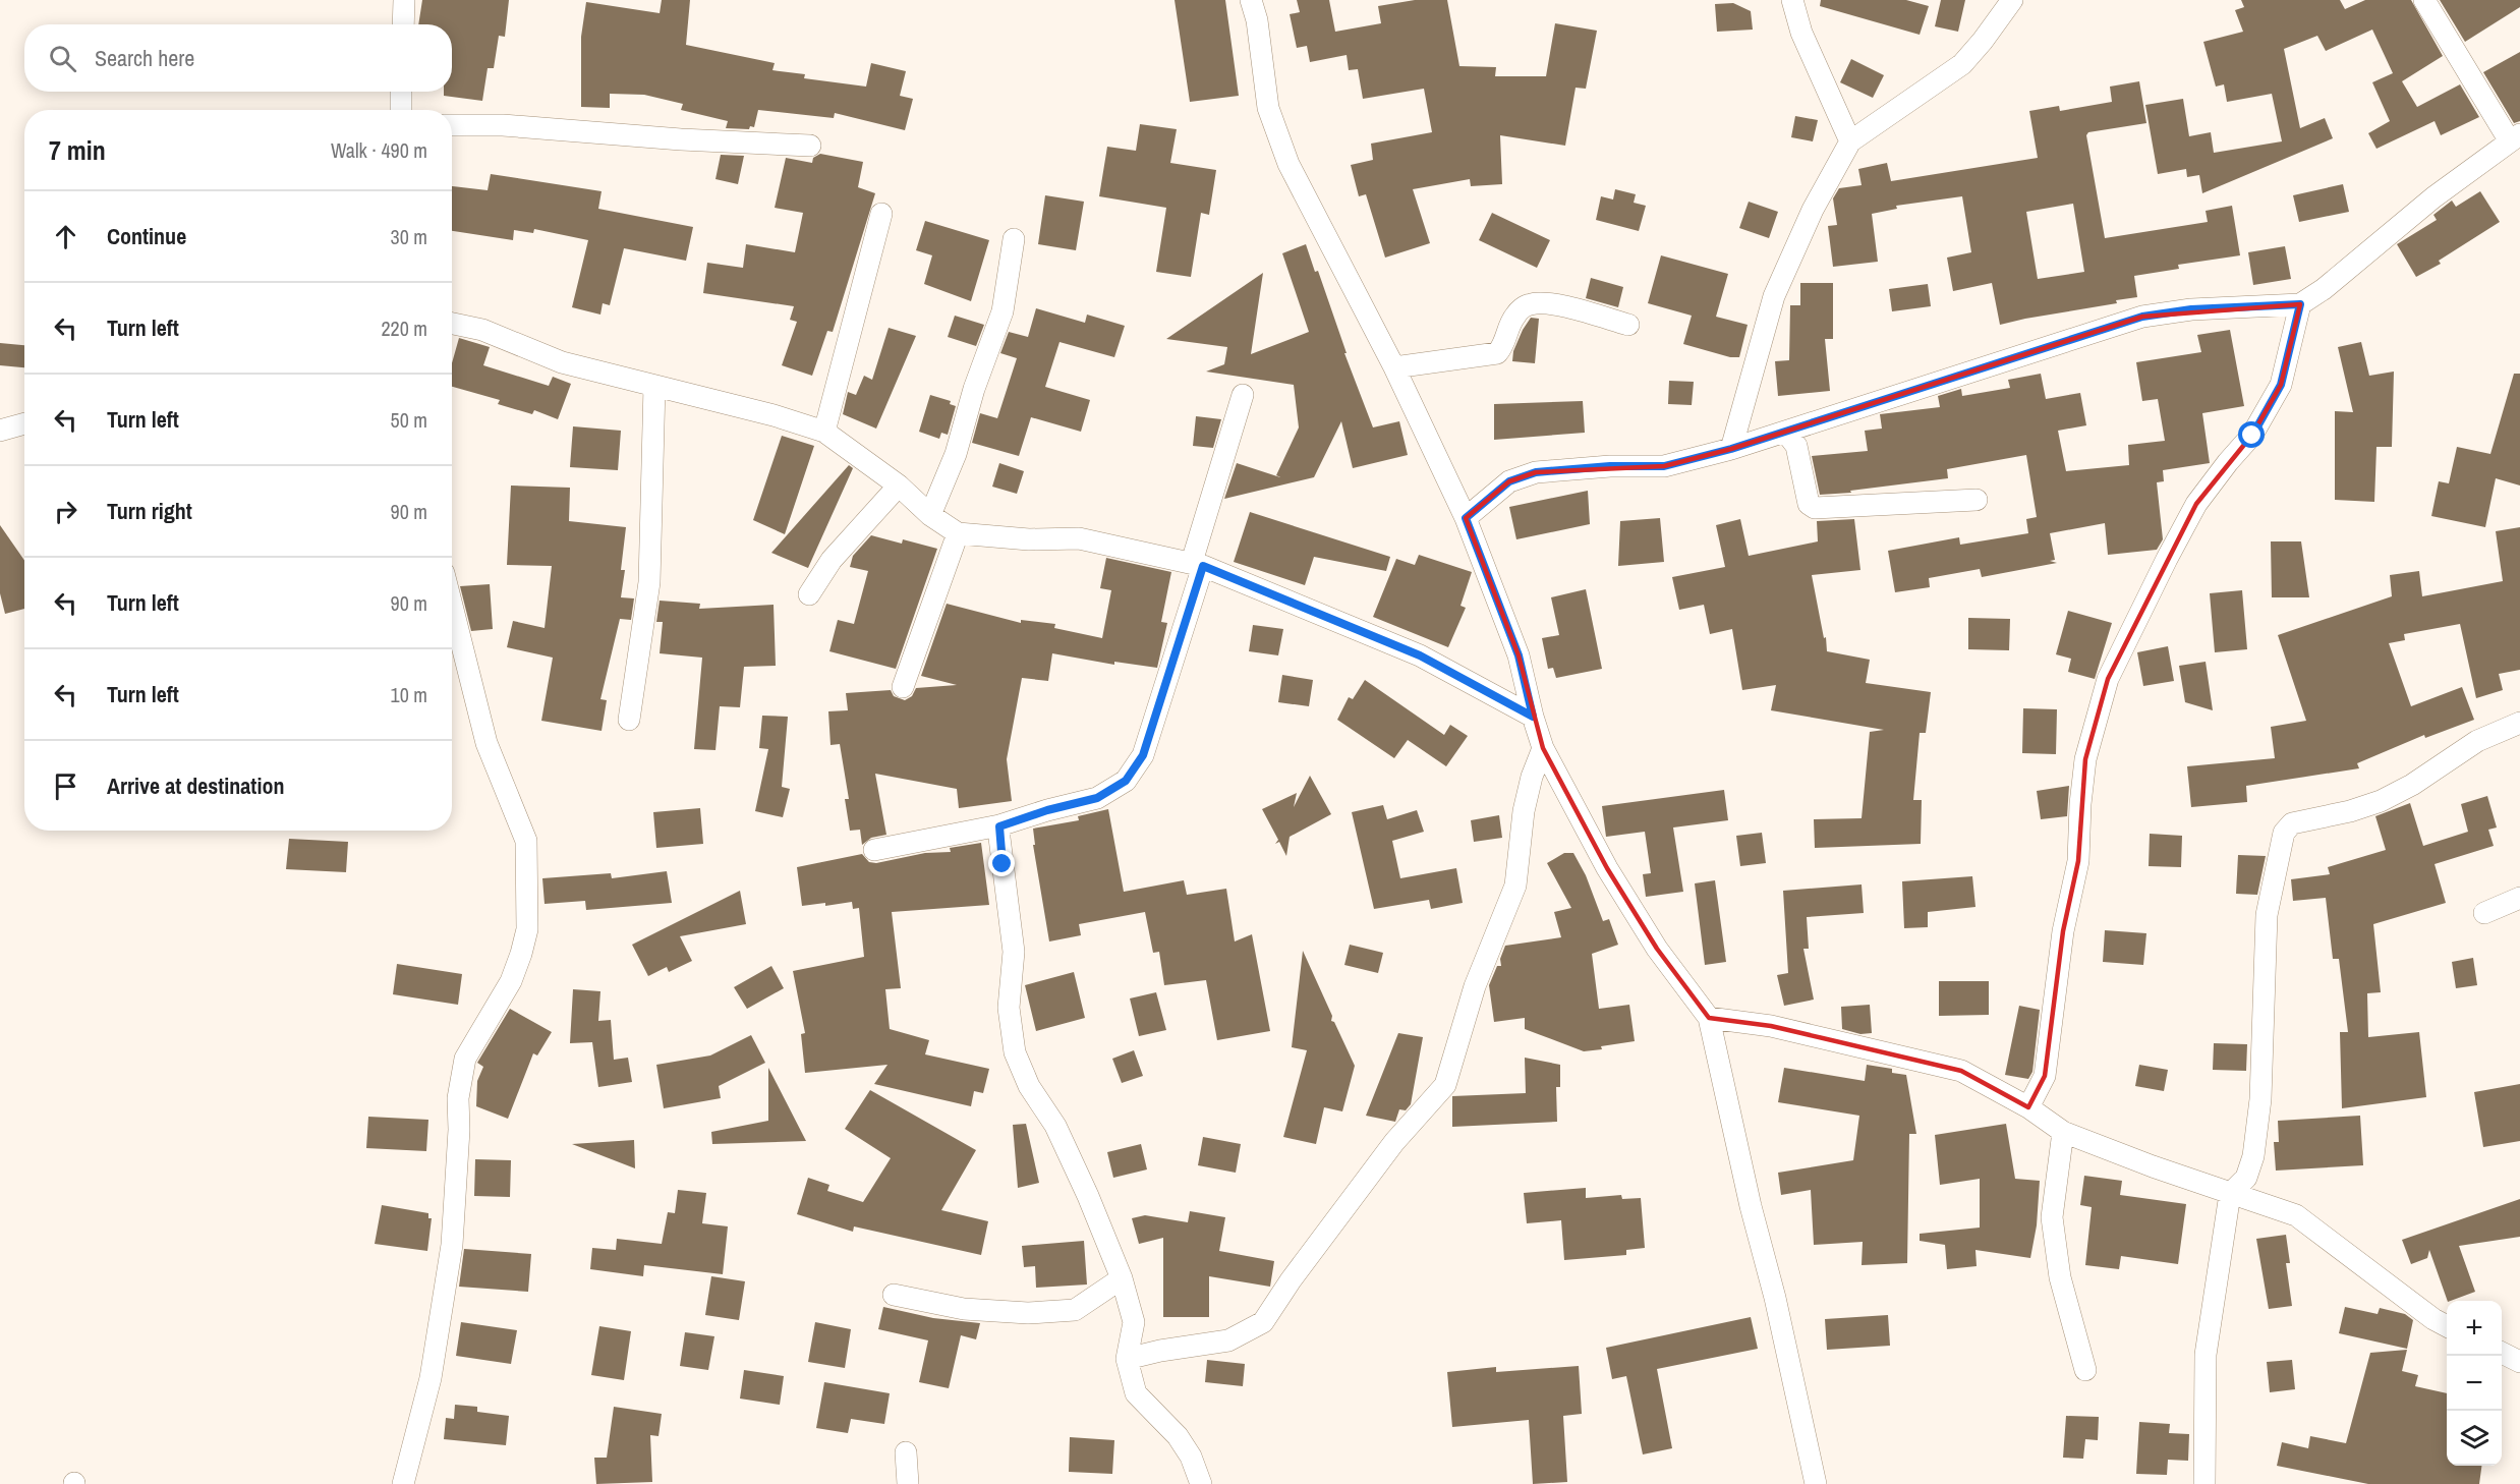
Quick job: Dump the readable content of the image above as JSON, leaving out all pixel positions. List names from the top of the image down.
{
  "page": {
    "search": "Search here",
    "heading": ["7 min", "Walk · 490 m"],
    "list": [
      ["Continue", "30 m"],
      ["Turn left", "220 m"],
      ["Turn left", "50 m"],
      ["Turn right", "90 m"],
      ["Turn left", "90 m"],
      ["Turn left", "10 m"],
      "Arrive at destination"
    ],
    "map_buttons": ["+", "−"]
  }
}
